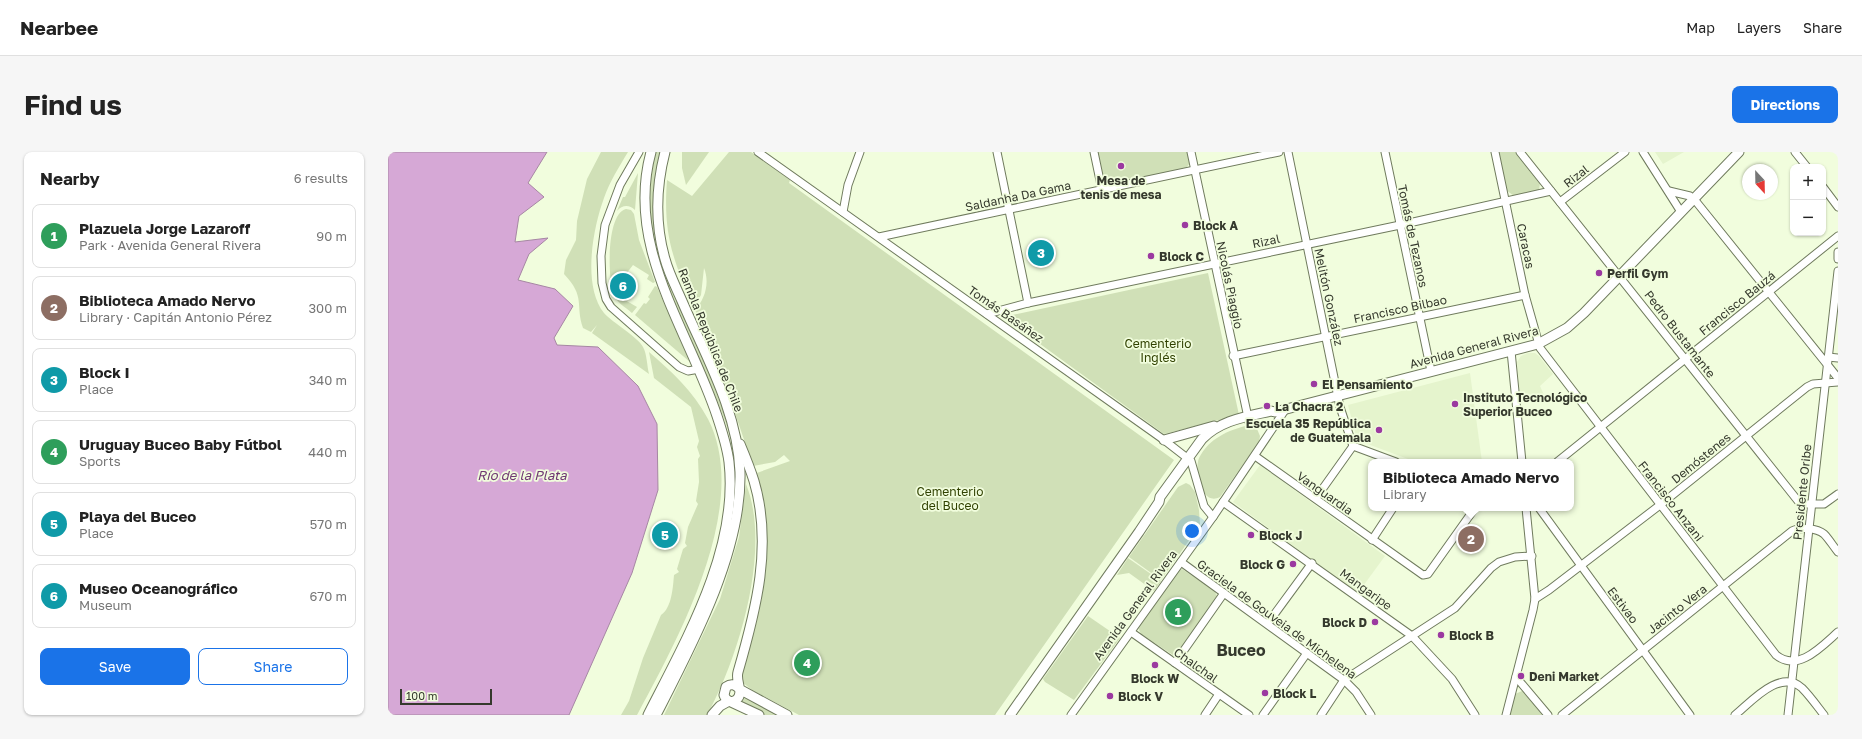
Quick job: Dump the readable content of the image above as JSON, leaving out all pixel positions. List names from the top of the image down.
{
  "streets": {
    "main road": ["Rambla República de Chile", "Avenida General Rivera"],
    "street": [
      "Rizal",
      "Saldanha Da Gama",
      "Tomás de Tezanos",
      "Caracas",
      "Nicolás Piaggio",
      "Melitón González",
      "Francisco Bauzá",
      "Francisco Bilbao",
      "Tomás Basáñez",
      "Pedro Bustamante",
      "Demóstenes",
      "Presidente Oribe",
      "Vanguardia",
      "Francisco Anzani",
      "Mangaripe",
      "Estivao",
      "Jacinto Vera",
      "Graciela de Gouveia de Michelena",
      "Chalchal"
    ]
  },
  "crossings": [
    ["Rizal", "Tomás de Tezanos"],
    ["Rizal", "Caracas"],
    ["Rizal", "Nicolás Piaggio"],
    ["Rizal", "Melitón González"],
    ["Rizal", "Tomás Basáñez"],
    ["Rizal", "Pedro Bustamante"],
    ["Saldanha Da Gama", "Nicolás Piaggio"],
    ["Saldanha Da Gama", "Tomás Basáñez"],
    ["Tomás de Tezanos", "Francisco Bilbao"],
    ["Tomás de Tezanos", "Avenida General Rivera"],
    ["Caracas", "Francisco Bilbao"],
    ["Caracas", "Avenida General Rivera"],
    ["Caracas", "Francisco Anzani"],
    ["Nicolás Piaggio", "Francisco Bilbao"],
    ["Nicolás Piaggio", "Avenida General Rivera"],
    ["Melitón González", "Francisco Bilbao"],
    ["Melitón González", "Avenida General Rivera"],
    ["Francisco Bauzá", "Pedro Bustamante"],
    ["Francisco Bauzá", "Francisco Anzani"],
    ["Tomás Basáñez", "Avenida General Rivera"],
    ["Pedro Bustamante", "Avenida General Rivera"],
    ["Pedro Bustamante", "Demóstenes"],
    ["Pedro Bustamante", "Presidente Oribe"],
    ["Avenida General Rivera", "Vanguardia"],
    ["Avenida General Rivera", "Francisco Anzani"],
    ["Avenida General Rivera", "Mangaripe"],
    ["Avenida General Rivera", "Graciela de Gouveia de Michelena"],
    ["Avenida General Rivera", "Chalchal"],
    ["Demóstenes", "Presidente Oribe"],
    ["Demóstenes", "Francisco Anzani"],
    ["Demóstenes", "Estivao"],
    ["Presidente Oribe", "Francisco Anzani"],
    ["Presidente Oribe", "Jacinto Vera"],
    ["Francisco Anzani", "Jacinto Vera"],
    ["Estivao", "Jacinto Vera"]
  ],
  "districts": ["Buceo"],
  "water": ["Río de la Plata"],
  "parks": ["Cementerio Inglés", "Cementerio del Buceo"],
  "places": [
    "Mesa de tenis de mesa",
    "Block A",
    "Block C",
    "Perfil Gym",
    "El Pensamiento",
    "Instituto Tecnológico Superior Buceo",
    "La Chacra 2",
    "Escuela 35 República de Guatemala",
    "Block J",
    "Block G",
    "Block D",
    "Block B",
    "Block W",
    "Deni Market",
    "Block L",
    "Block V"
  ],
  "scale_bar": "100 m",
  "north": "bottom",
  "page": {
    "header": "Nearbee",
    "nav": ["Map", "Layers", "Share"],
    "buttons": [
      "Directions",
      ["Save", "Share"]
    ],
    "title": "Find us",
    "heading": ["Nearby", "6 results"],
    "map_buttons": ["+", "−"],
    "list": [
      {
        "mark": "1",
        "name": "Plazuela Jorge Lazaroff",
        "note": "Park · Avenida General Rivera",
        "value": "90 m"
      },
      {
        "mark": "2",
        "name": "Biblioteca Amado Nervo",
        "note": "Library · Capitán Antonio Pérez",
        "value": "300 m"
      },
      {
        "mark": "3",
        "name": "Block I",
        "note": "Place",
        "value": "340 m"
      },
      {
        "mark": "4",
        "name": "Uruguay Buceo Baby Fútbol",
        "note": "Sports",
        "value": "440 m"
      },
      {
        "mark": "5",
        "name": "Playa del Buceo",
        "note": "Place",
        "value": "570 m"
      },
      {
        "mark": "6",
        "name": "Museo Oceanográfico",
        "note": "Museum",
        "value": "670 m"
      }
    ],
    "pins": [
      "3",
      "6",
      "5",
      "2",
      "1",
      "4"
    ],
    "popup": ["Biblioteca Amado Nervo", "Library"],
    "scale": "100 m"
  }
}
